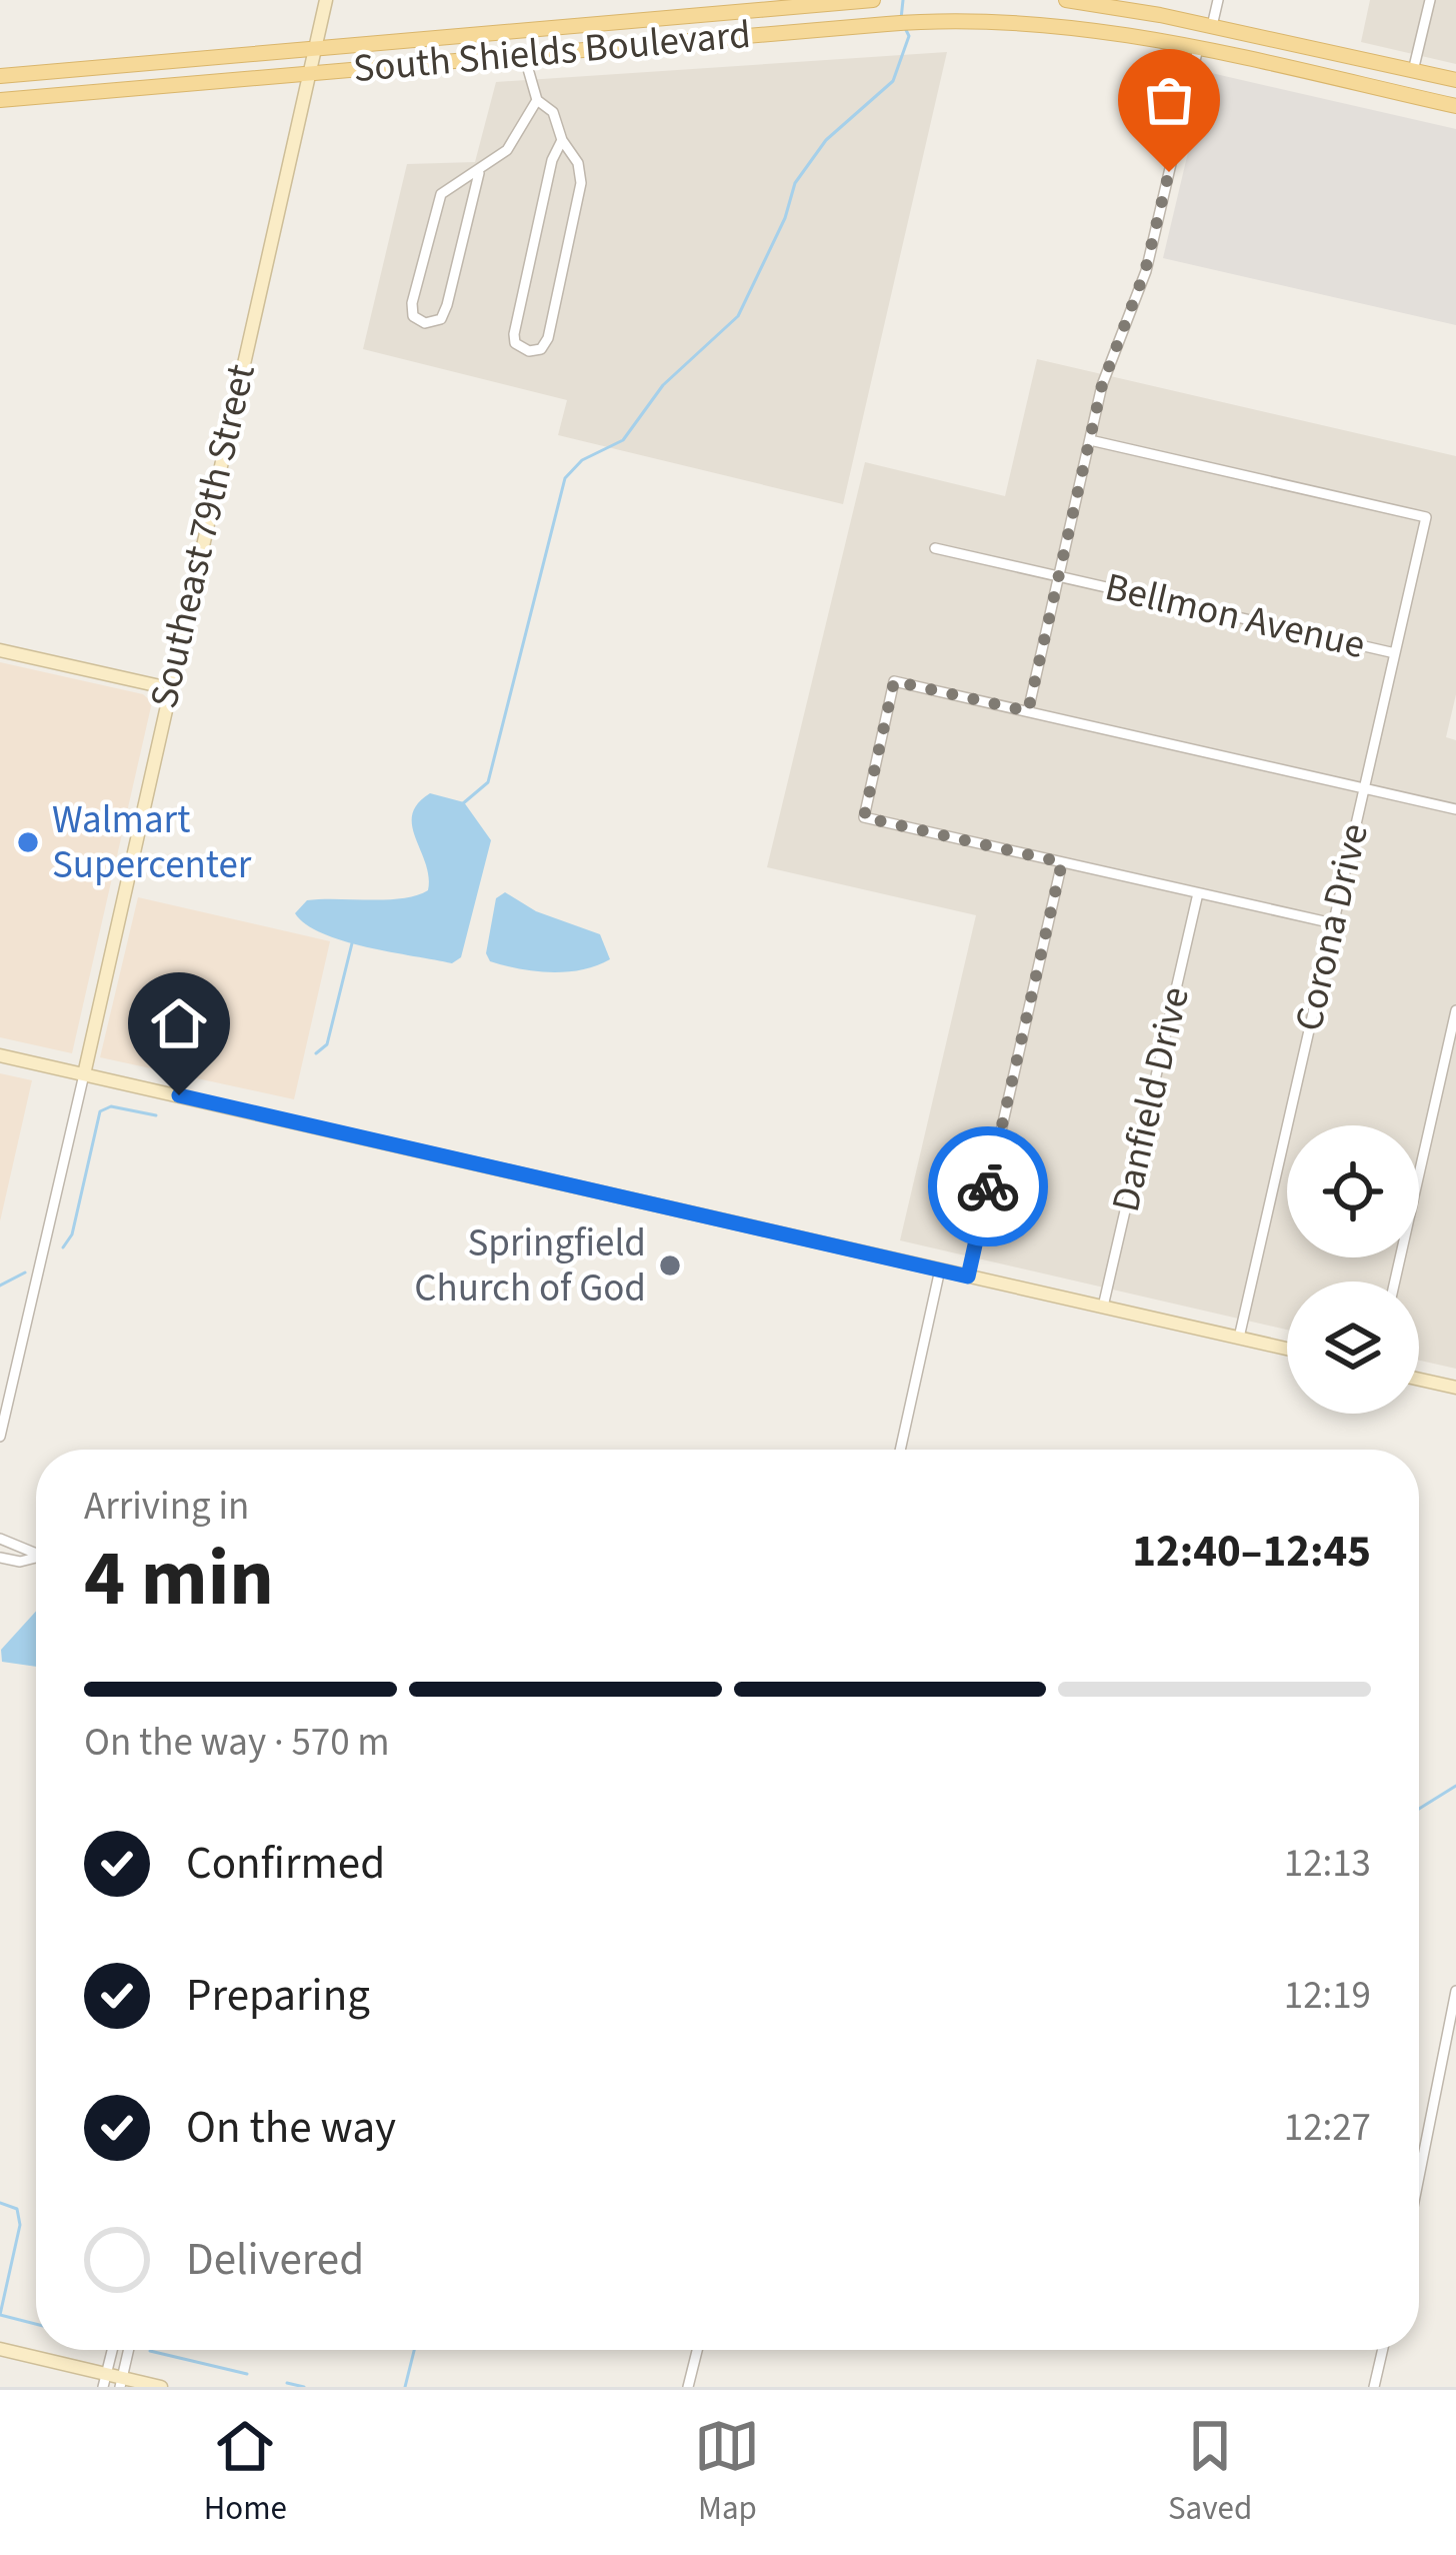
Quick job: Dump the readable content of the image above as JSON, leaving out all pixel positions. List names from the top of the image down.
{
  "streets": {
    "main road": ["South Shields Boulevard", "Southeast 79th Street"],
    "street": ["Bellmon Avenue", "Corona Drive", "Danfield Drive"]
  },
  "crossings": [
    ["South Shields Boulevard", "Southeast 79th Street"],
    ["Bellmon Avenue", "Corona Drive"]
  ],
  "places": ["Walmart Supercenter", "Springfield Church of God"],
  "page": {
    "heading": ["4 min", "Arriving in", "12:40–12:45"],
    "bar": "On the way · 570 m",
    "list": [
      ["Confirmed", "12:13"],
      ["Preparing", "12:19"],
      ["On the way", "12:27"],
      "Delivered"
    ],
    "tabs": ["Home", "Map", "Saved"]
  }
}
